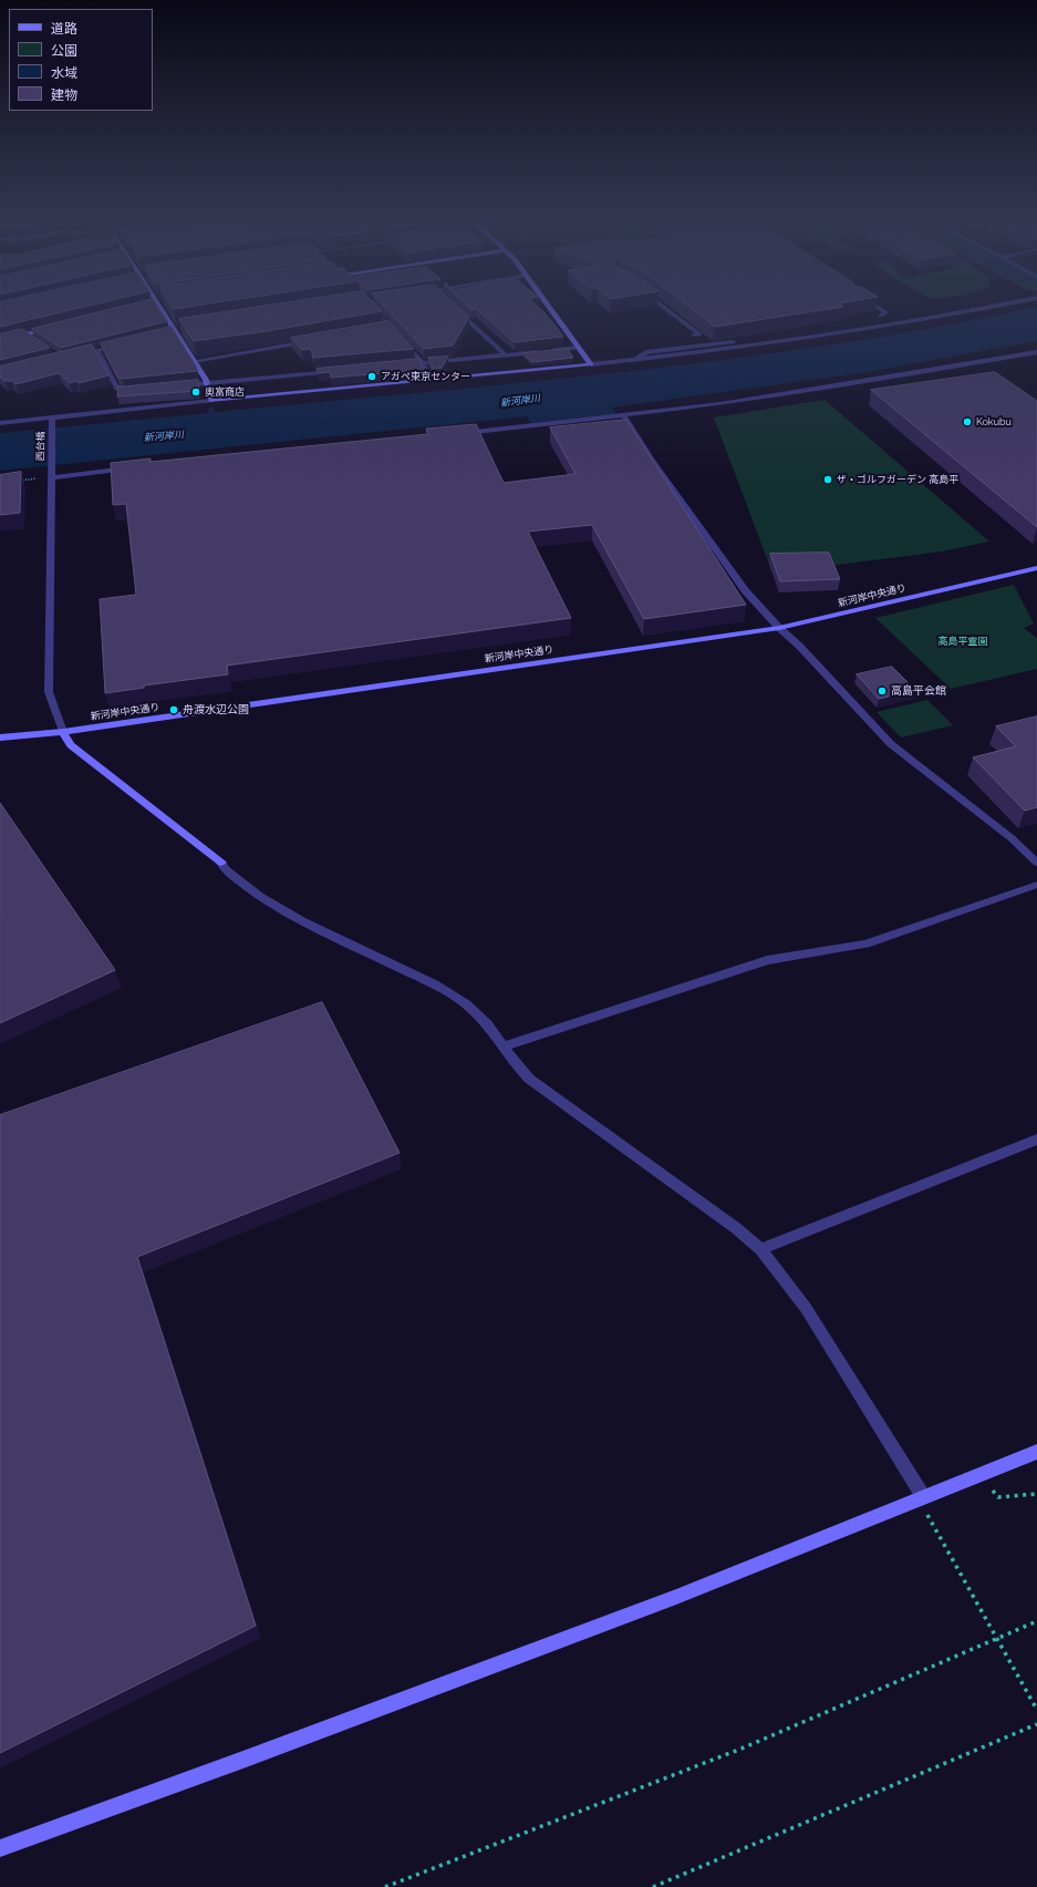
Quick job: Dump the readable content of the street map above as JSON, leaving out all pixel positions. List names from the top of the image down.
{
  "streets": {
    "street": ["西台橋", "新河岸中央通り"]
  },
  "crossings": [
    ["西台橋", "新河岸中央通り"]
  ],
  "water": ["新河岸川"],
  "parks": ["高島平霊園"],
  "places": [
    "アガペ東京センター",
    "奥富商店",
    "Kokubu",
    "ザ・ゴルフガーデン 高島平",
    "高島平会館",
    "舟渡水辺公園"
  ],
  "legend": [
    "道路",
    "公園",
    "水域",
    "建物"
  ]
}
